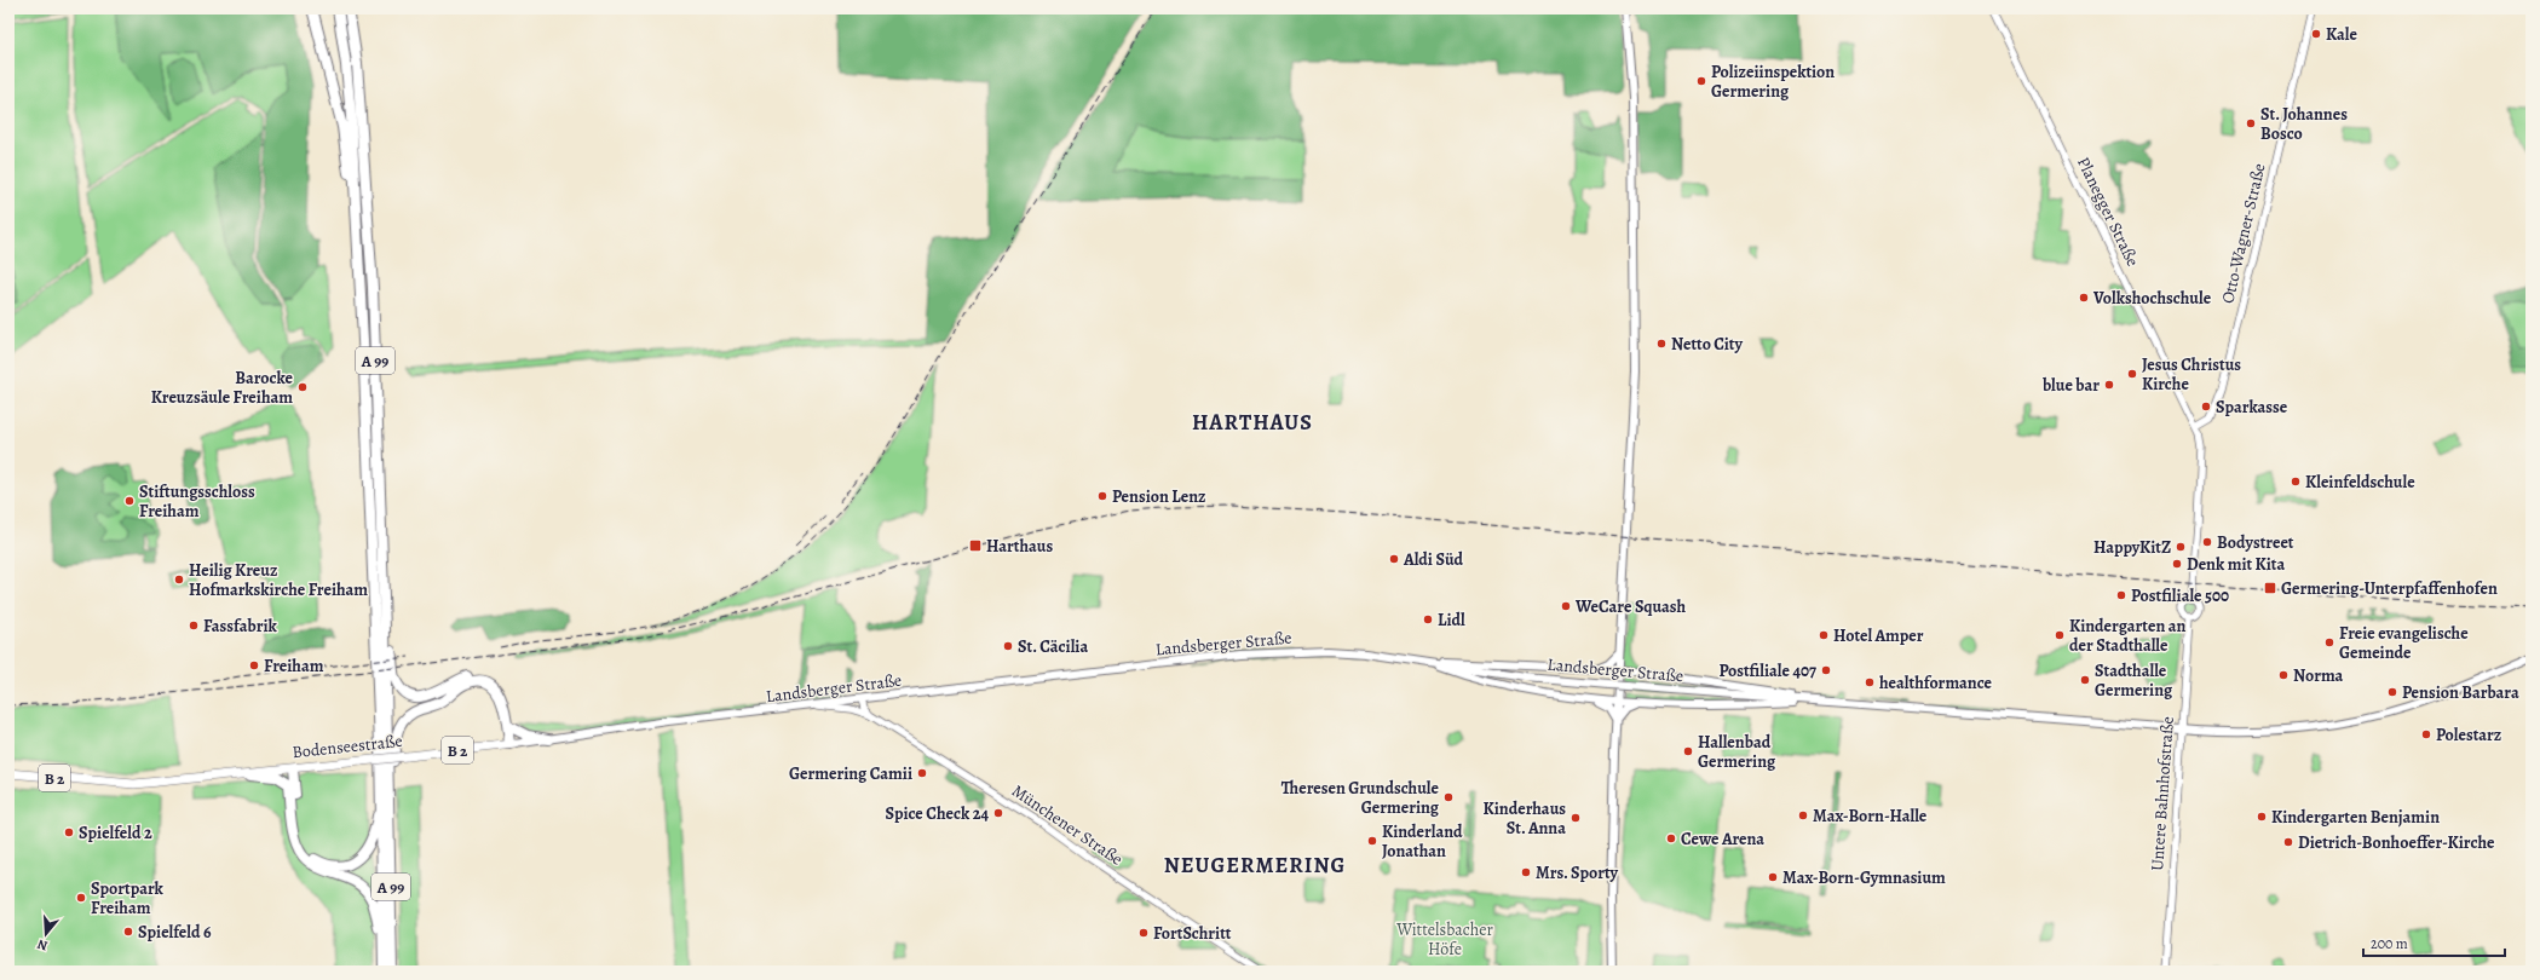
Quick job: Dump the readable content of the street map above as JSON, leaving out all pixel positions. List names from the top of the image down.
{
  "streets": {
    "highway": ["A 99"],
    "main road": ["Landsberger Straße", "Bodenseestraße", "B 2"],
    "street": [
      "Planegger Straße",
      "Otto-Wagner-Straße",
      "Untere Bahnhofstraße",
      "Münchener Straße"
    ]
  },
  "crossings": [
    ["Planegger Straße", "Otto-Wagner-Straße"],
    ["Planegger Straße", "Untere Bahnhofstraße"],
    ["Otto-Wagner-Straße", "Untere Bahnhofstraße"],
    ["Landsberger Straße", "Bodenseestraße"],
    ["Landsberger Straße", "Untere Bahnhofstraße"],
    ["Landsberger Straße", "Münchener Straße"]
  ],
  "districts": ["HARTHAUS", "NEUGERMERING"],
  "parks": ["Wittelsbacher Höfe"],
  "places": {
    "other": [
      "Kale",
      "Polizeiinspektion Germering",
      "St. Johannes Bosco",
      "Volkshochschule",
      "Netto City",
      "Jesus Christus Kirche",
      "blue bar",
      "Barocke Kreuzsäule Freiham",
      "Sparkasse",
      "Kleinfeldschule",
      "Pension Lenz",
      "Stiftungsschloss Freiham",
      "Bodystreet",
      "HappyKitZ",
      "Aldi Süd",
      "Denk mit Kita",
      "Heilig Kreuz Hofmarkskirche Freiham",
      "Postfiliale 500",
      "WeCare Squash",
      "Lidl",
      "Fassfabrik",
      "Hotel Amper",
      "Kindergarten an der Stadthalle",
      "Freie evangelische Gemeinde",
      "St. Cäcilia",
      "Freiham",
      "Postfiliale 407",
      "Norma",
      "Stadthalle Germering",
      "healthformance",
      "Pension Barbara",
      "Polestarz",
      "Hallenbad Germering",
      "Germering Camii",
      "Theresen Grundschule Germering",
      "Spice Check 24",
      "Max-Born-Halle",
      "Kindergarten Benjamin",
      "Kinderhaus St. Anna",
      "Spielfeld 2",
      "Cewe Arena",
      "Kinderland Jonathan",
      "Dietrich-Bonhoeffer-Kirche",
      "Mrs. Sporty",
      "Max-Born-Gymnasium",
      "Sportpark Freiham",
      "Spielfeld 6",
      "FortSchritt"
    ],
    "transit": ["Harthaus", "Germering-Unterpfaffenhofen"]
  },
  "scale_bar": "200 m",
  "north": "bottom"
}
